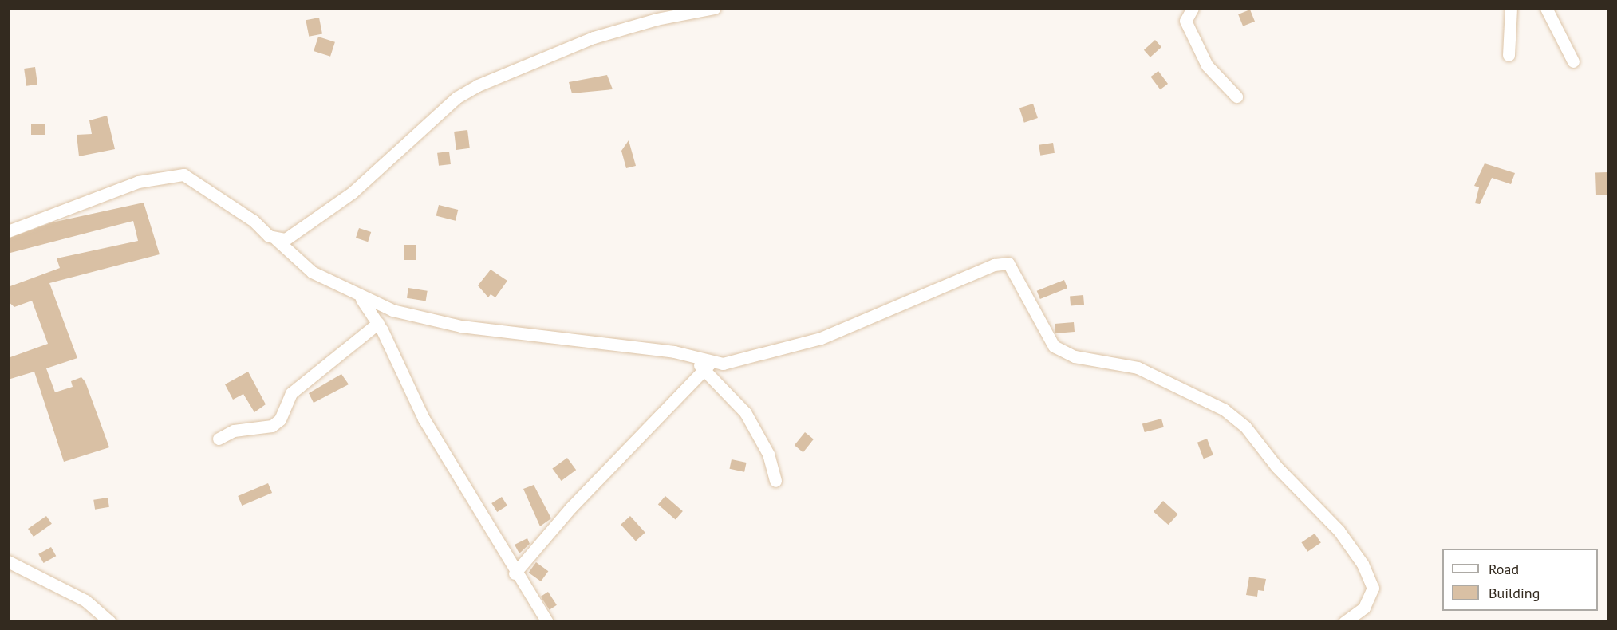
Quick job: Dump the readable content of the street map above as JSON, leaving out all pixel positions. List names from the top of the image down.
{
  "legend": ["Road", "Building"]
}
